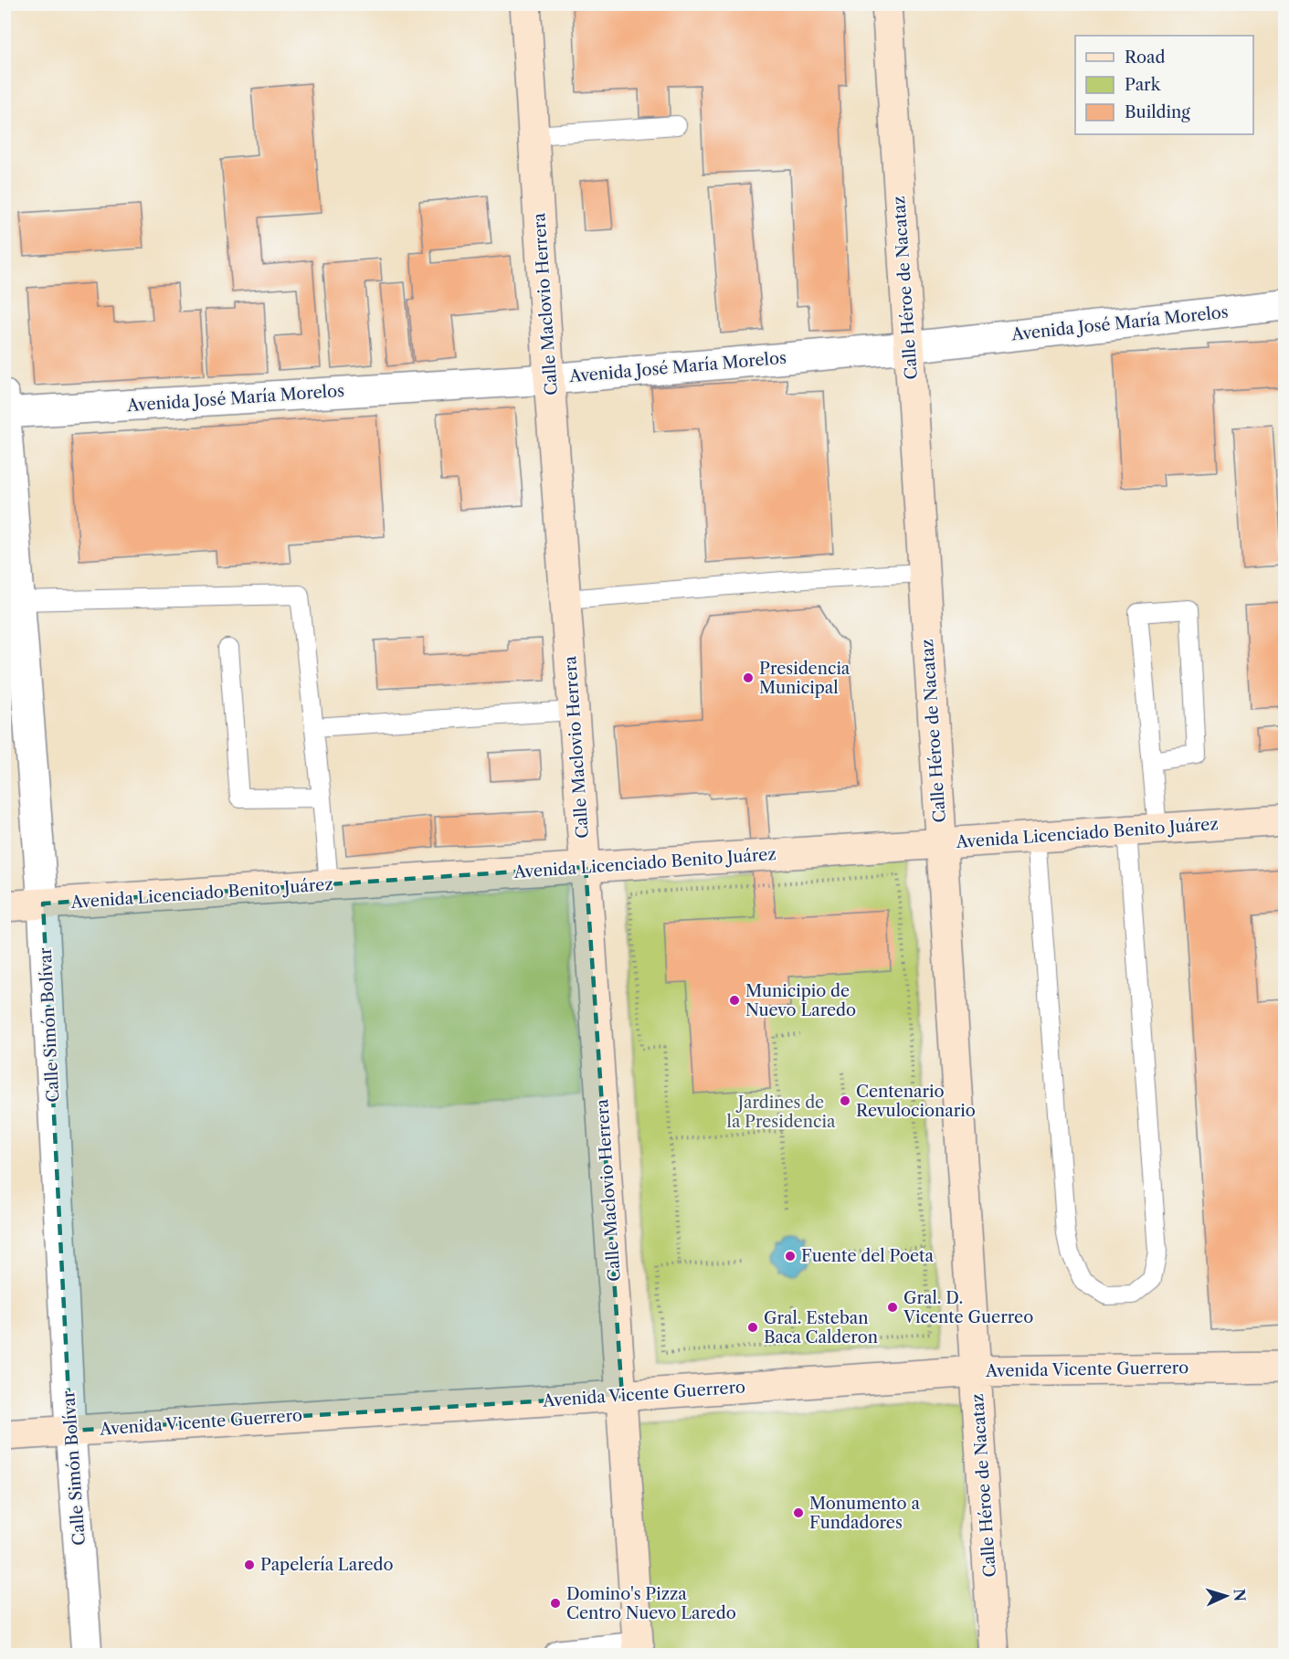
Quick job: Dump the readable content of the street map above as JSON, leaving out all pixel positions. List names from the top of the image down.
{
  "streets": {
    "street": [
      "Calle Héroe de Nacataz",
      "Calle Maclovio Herrera",
      "Avenida José María Morelos",
      "Avenida Licenciado Benito Juárez",
      "Calle Simón Bolívar",
      "Avenida Vicente Guerrero"
    ]
  },
  "crossings": [
    ["Calle Héroe de Nacataz", "Avenida José María Morelos"],
    ["Calle Héroe de Nacataz", "Avenida Licenciado Benito Juárez"],
    ["Calle Héroe de Nacataz", "Avenida Vicente Guerrero"],
    ["Calle Maclovio Herrera", "Avenida José María Morelos"],
    ["Calle Maclovio Herrera", "Avenida Licenciado Benito Juárez"],
    ["Calle Maclovio Herrera", "Avenida Vicente Guerrero"],
    ["Avenida José María Morelos", "Calle Simón Bolívar"],
    ["Avenida Licenciado Benito Juárez", "Calle Simón Bolívar"],
    ["Calle Simón Bolívar", "Avenida Vicente Guerrero"]
  ],
  "parks": ["Jardines de la Presidencia"],
  "places": [
    "Presidencia Municipal",
    "Municipio de Nuevo Laredo",
    "Centenario Revulocionario",
    "Fuente del Poeta",
    "Gral. D. Vicente Guerreo",
    "Gral. Esteban Baca Calderon",
    "Monumento a Fundadores",
    "Papelería Laredo",
    "Domino's Pizza Centro Nuevo Laredo"
  ],
  "legend": ["Road", "Park", "Building"],
  "north": "right"
}
